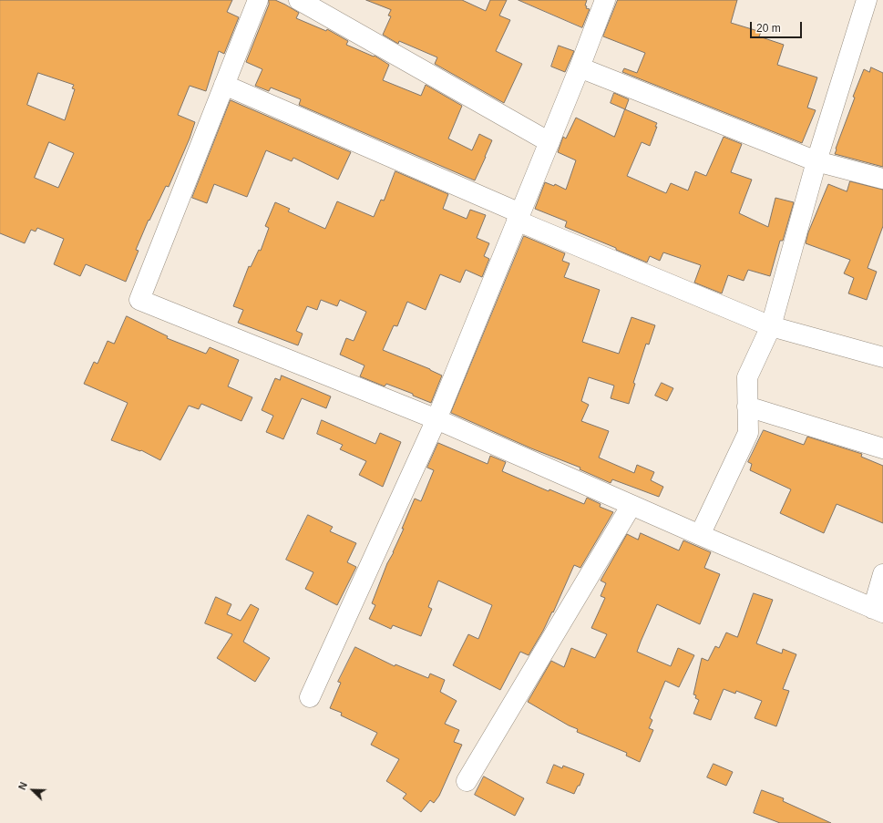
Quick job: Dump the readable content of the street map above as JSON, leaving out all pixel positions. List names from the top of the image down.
{
  "scale_bar": "20 m",
  "north": "top left"
}
